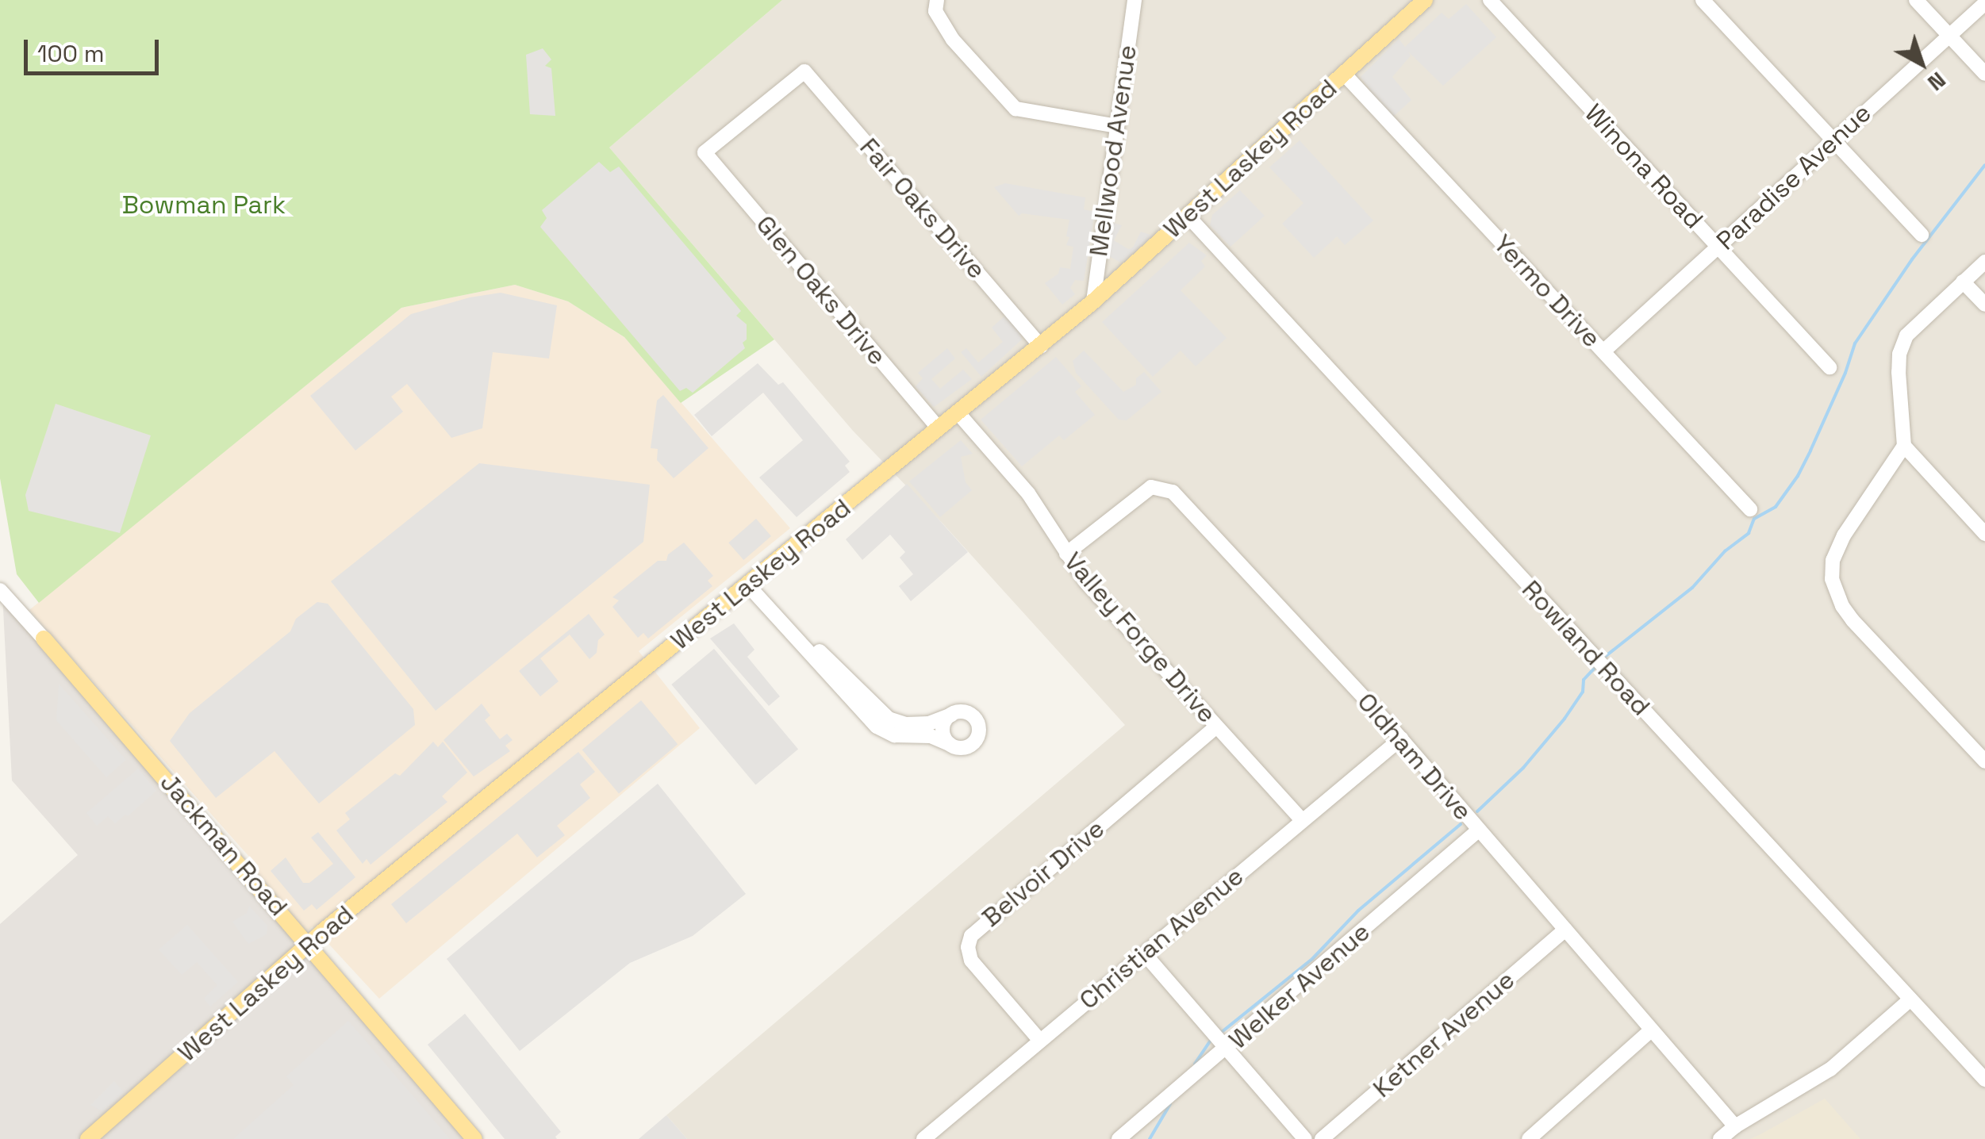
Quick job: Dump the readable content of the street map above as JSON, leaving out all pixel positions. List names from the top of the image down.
{
  "streets": {
    "main road": ["West Laskey Road", "Jackman Road"],
    "street": [
      "Mellwood Avenue",
      "Winona Road",
      "Paradise Avenue",
      "Fair Oaks Drive",
      "Glen Oaks Drive",
      "Yermo Drive",
      "Valley Forge Drive",
      "Rowland Road",
      "Oldham Drive",
      "Belvoir Drive",
      "Christian Avenue",
      "Welker Avenue",
      "Ketner Avenue"
    ]
  },
  "crossings": [
    ["Mellwood Avenue", "West Laskey Road"],
    ["West Laskey Road", "Fair Oaks Drive"],
    ["West Laskey Road", "Glen Oaks Drive"],
    ["West Laskey Road", "Yermo Drive"],
    ["West Laskey Road", "Valley Forge Drive"],
    ["West Laskey Road", "Rowland Road"],
    ["West Laskey Road", "Jackman Road"],
    ["Winona Road", "Paradise Avenue"],
    ["Paradise Avenue", "Yermo Drive"],
    ["Fair Oaks Drive", "Glen Oaks Drive"],
    ["Valley Forge Drive", "Oldham Drive"],
    ["Valley Forge Drive", "Belvoir Drive"],
    ["Valley Forge Drive", "Christian Avenue"],
    ["Oldham Drive", "Christian Avenue"],
    ["Oldham Drive", "Welker Avenue"],
    ["Oldham Drive", "Ketner Avenue"],
    ["Belvoir Drive", "Christian Avenue"]
  ],
  "parks": ["Bowman Park"],
  "scale_bar": "100 m",
  "north": "bottom right"
}
